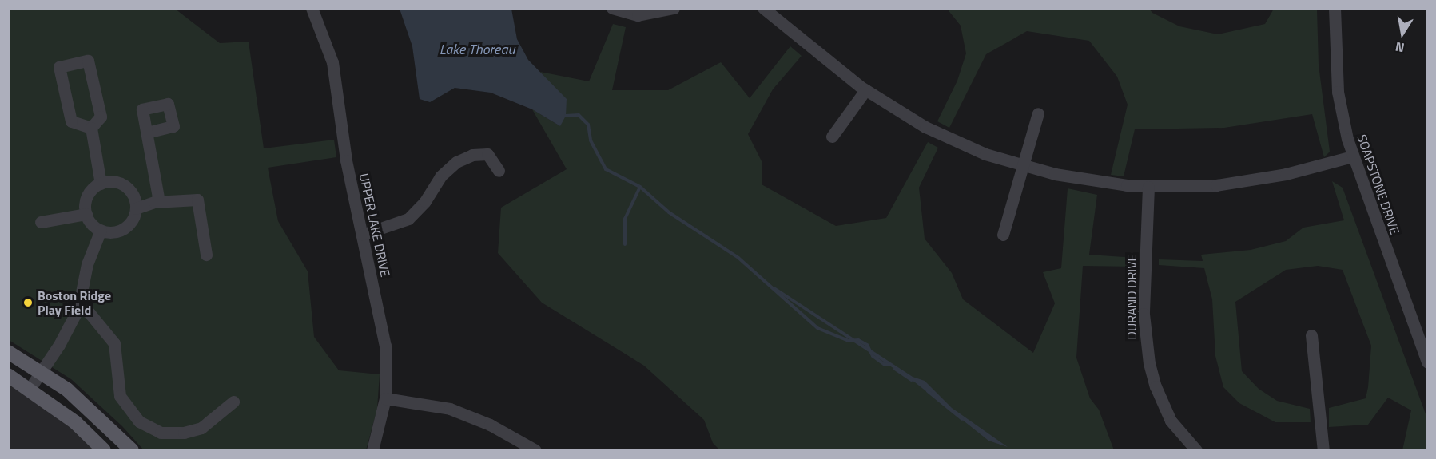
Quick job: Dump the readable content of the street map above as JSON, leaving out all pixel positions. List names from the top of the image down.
{
  "streets": {
    "street": ["SOAPSTONE DRIVE", "UPPER LAKE DRIVE", "DURAND DRIVE"]
  },
  "water": ["Lake Thoreau"],
  "places": ["Boston Ridge Play Field"],
  "north": "bottom"
}
